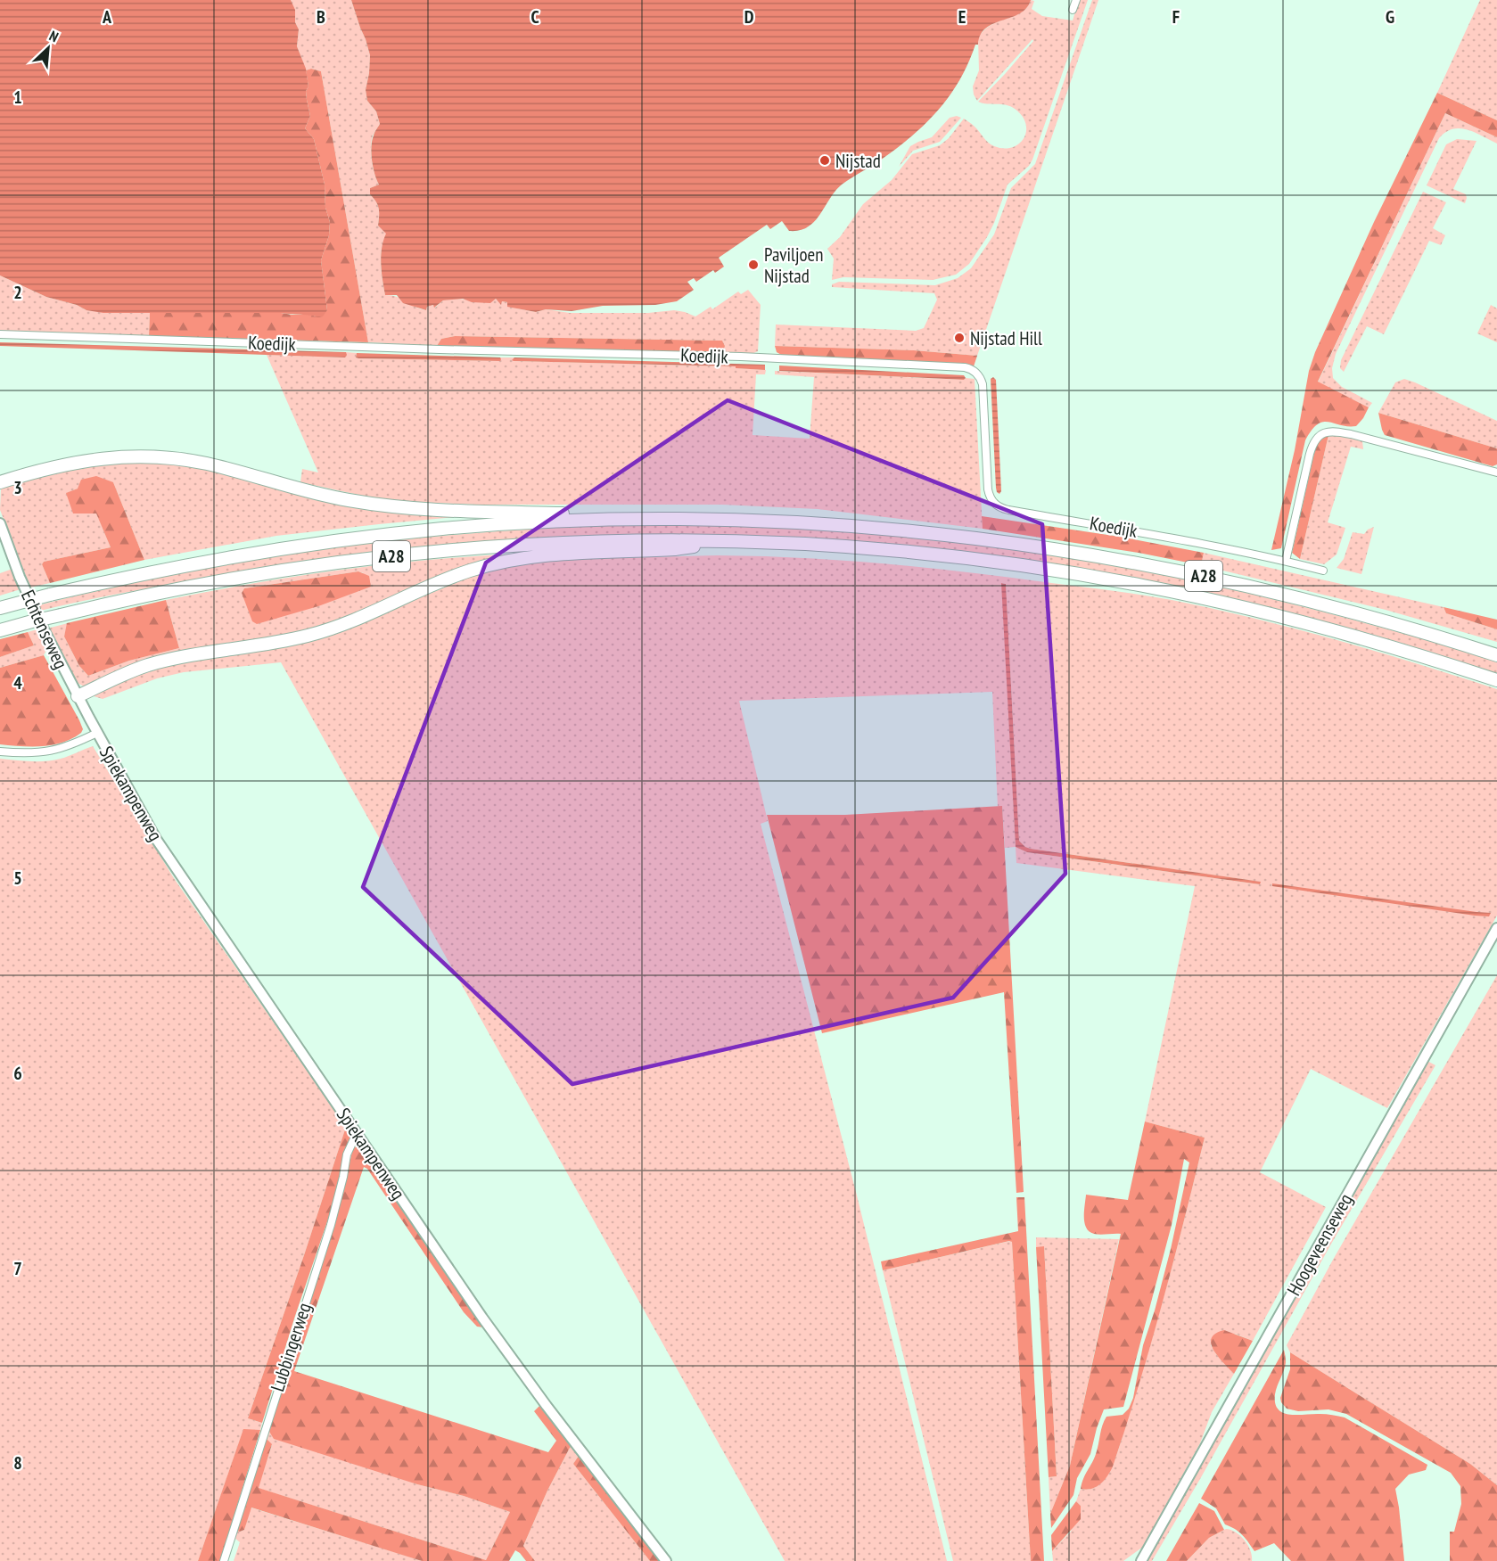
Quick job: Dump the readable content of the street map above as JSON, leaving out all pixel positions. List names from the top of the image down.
{
  "streets": {
    "highway": ["A28"],
    "main road": ["Echtenseweg", "Spiekampenweg", "Hoogeveenseweg"],
    "street": ["Koedijk", "Lubbingerweg"]
  },
  "crossings": [
    ["A28", "Echtenseweg"],
    ["Echtenseweg", "Spiekampenweg"],
    ["Spiekampenweg", "Lubbingerweg"]
  ],
  "places": ["Nijstad", "Paviljoen Nijstad", "Nijstad Hill"],
  "north": "top right",
  "grid": {
    "columns": [
      "A",
      "B",
      "C",
      "D",
      "E",
      "F",
      "G"
    ],
    "rows": [
      "1",
      "2",
      "3",
      "4",
      "5",
      "6",
      "7",
      "8"
    ]
  }
}
